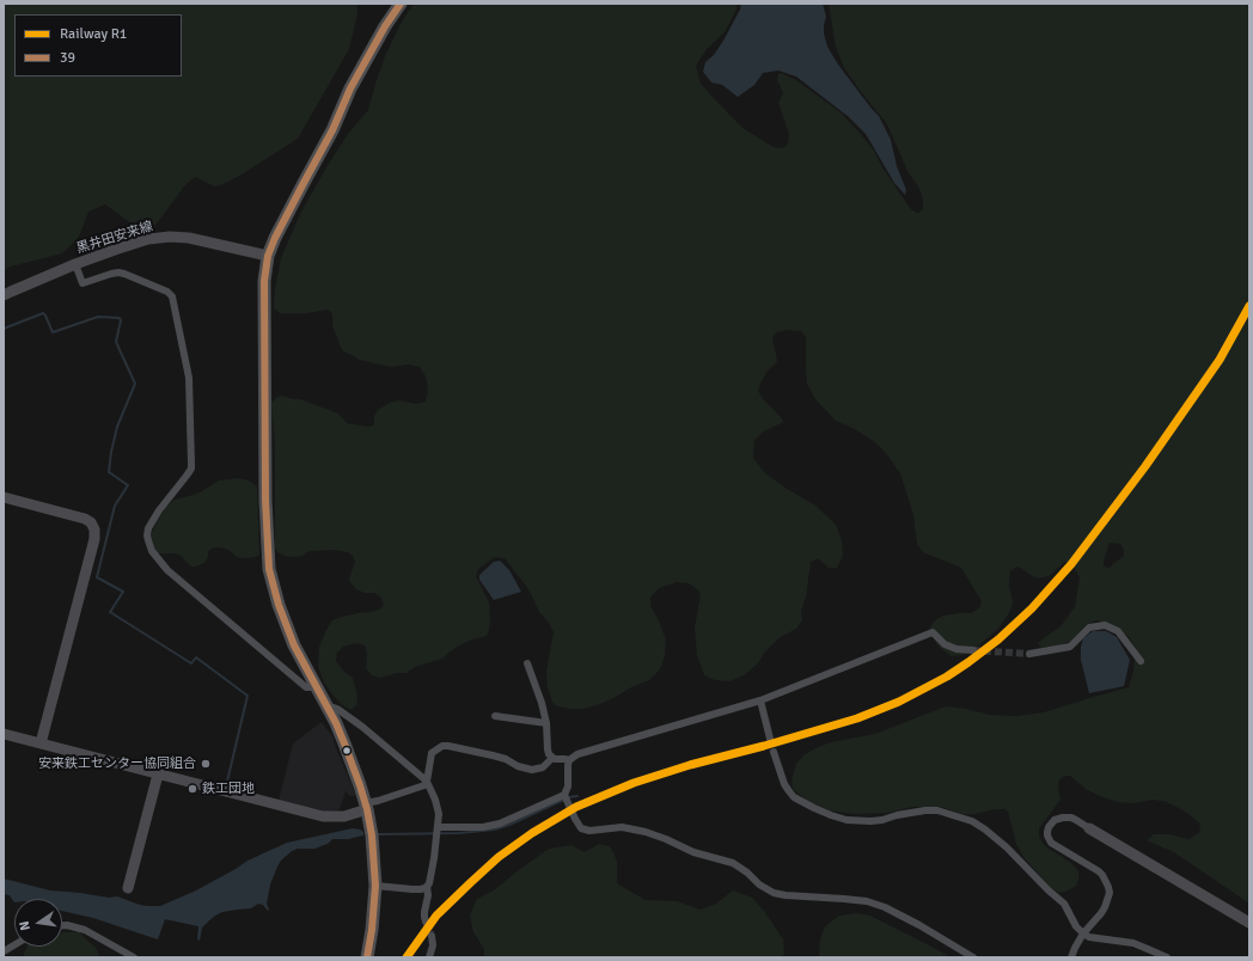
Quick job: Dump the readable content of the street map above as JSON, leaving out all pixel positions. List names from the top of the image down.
{
  "streets": {
    "street": ["黒井田安来線"]
  },
  "places": ["安来鉄工センター協同組合", "鉄工団地"],
  "lines": ["transit line 39", "rail line R1"],
  "legend": ["Railway R1", "39"],
  "north": "left"
}
